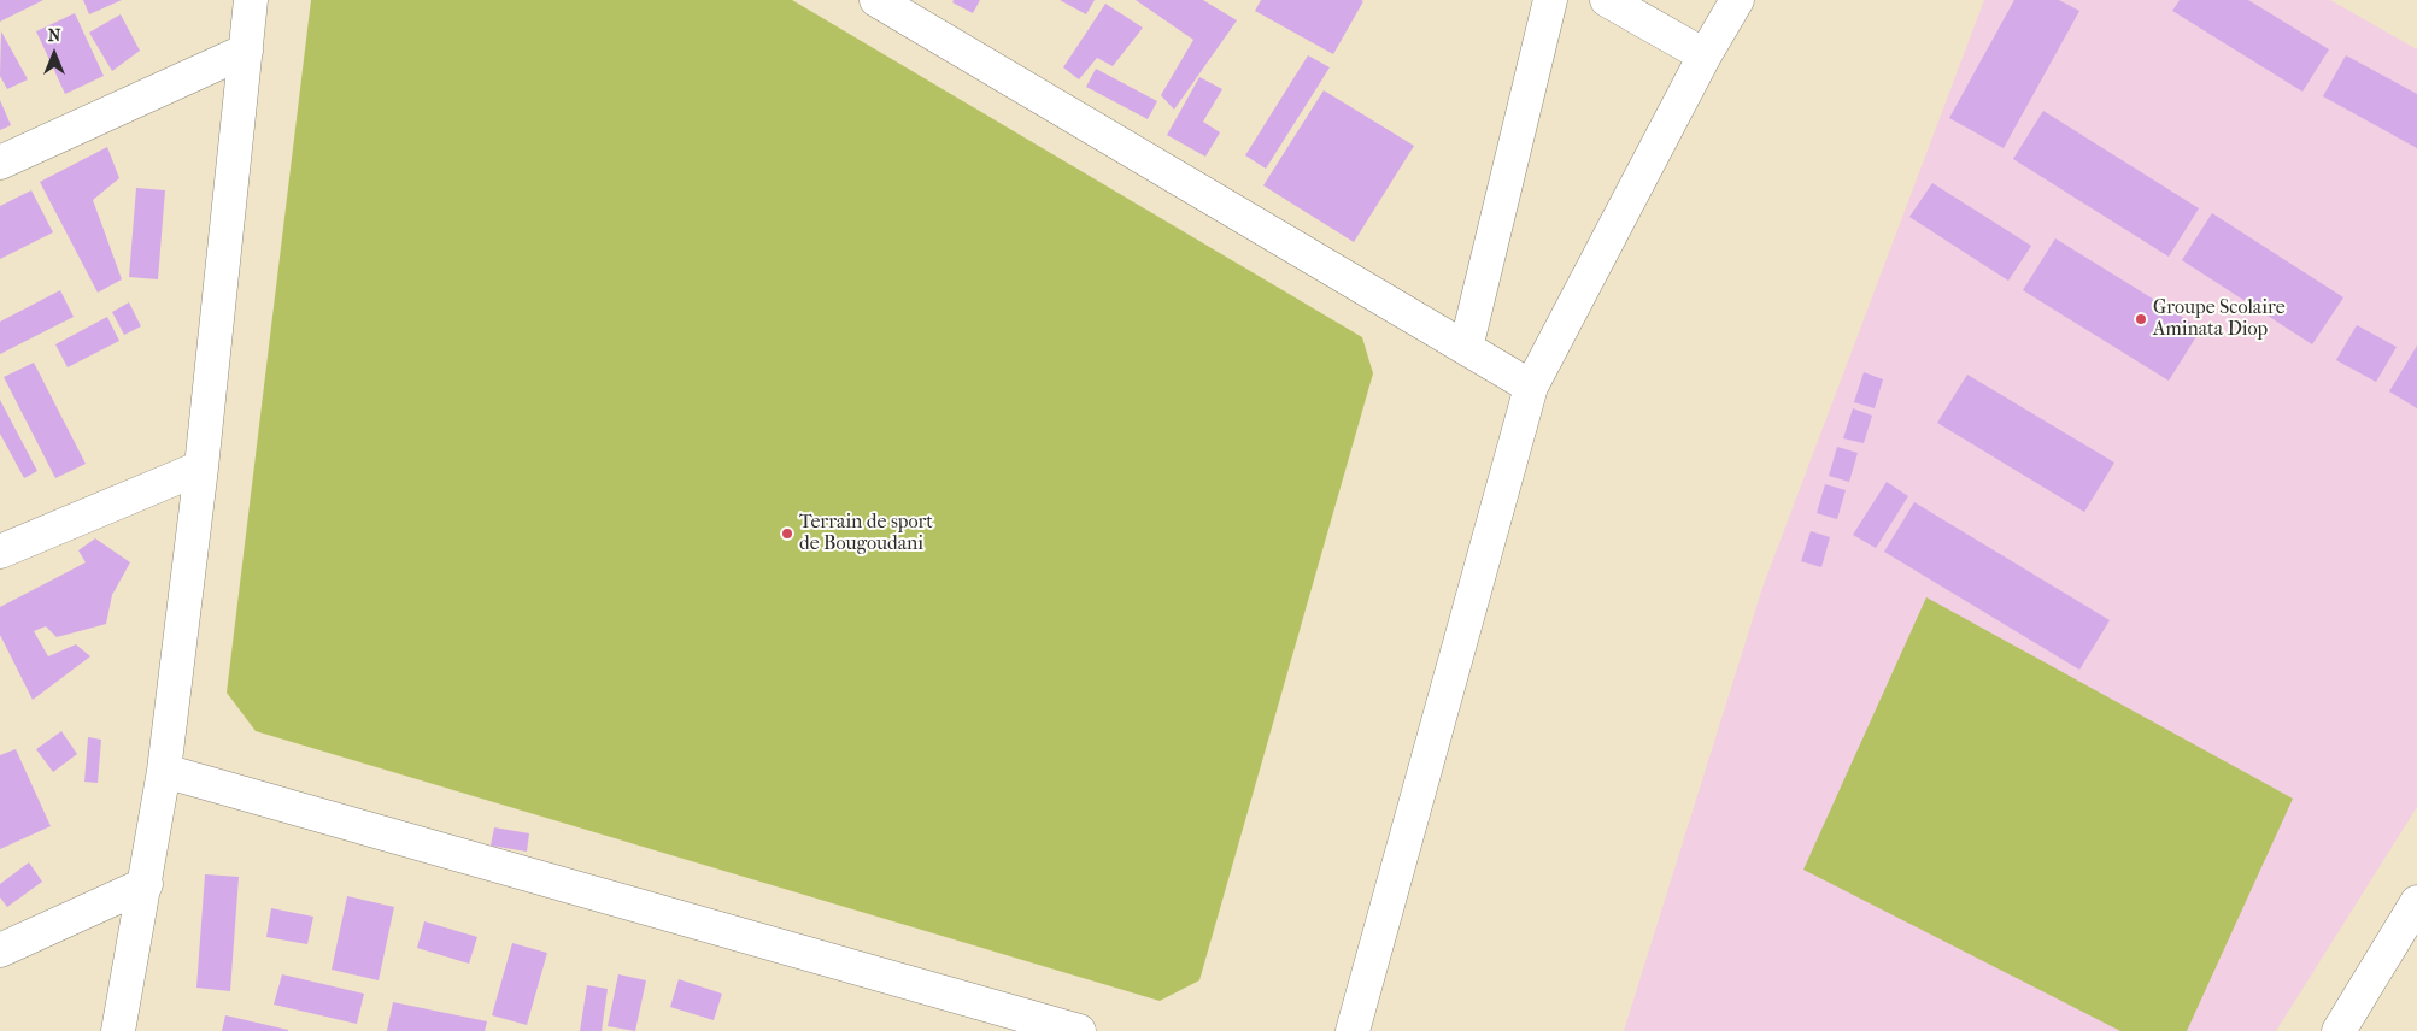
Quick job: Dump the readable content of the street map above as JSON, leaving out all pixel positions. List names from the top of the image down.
{
  "places": ["Groupe Scolaire Aminata Diop", "Terrain de sport de Bougoudani"],
  "north": "top"
}
